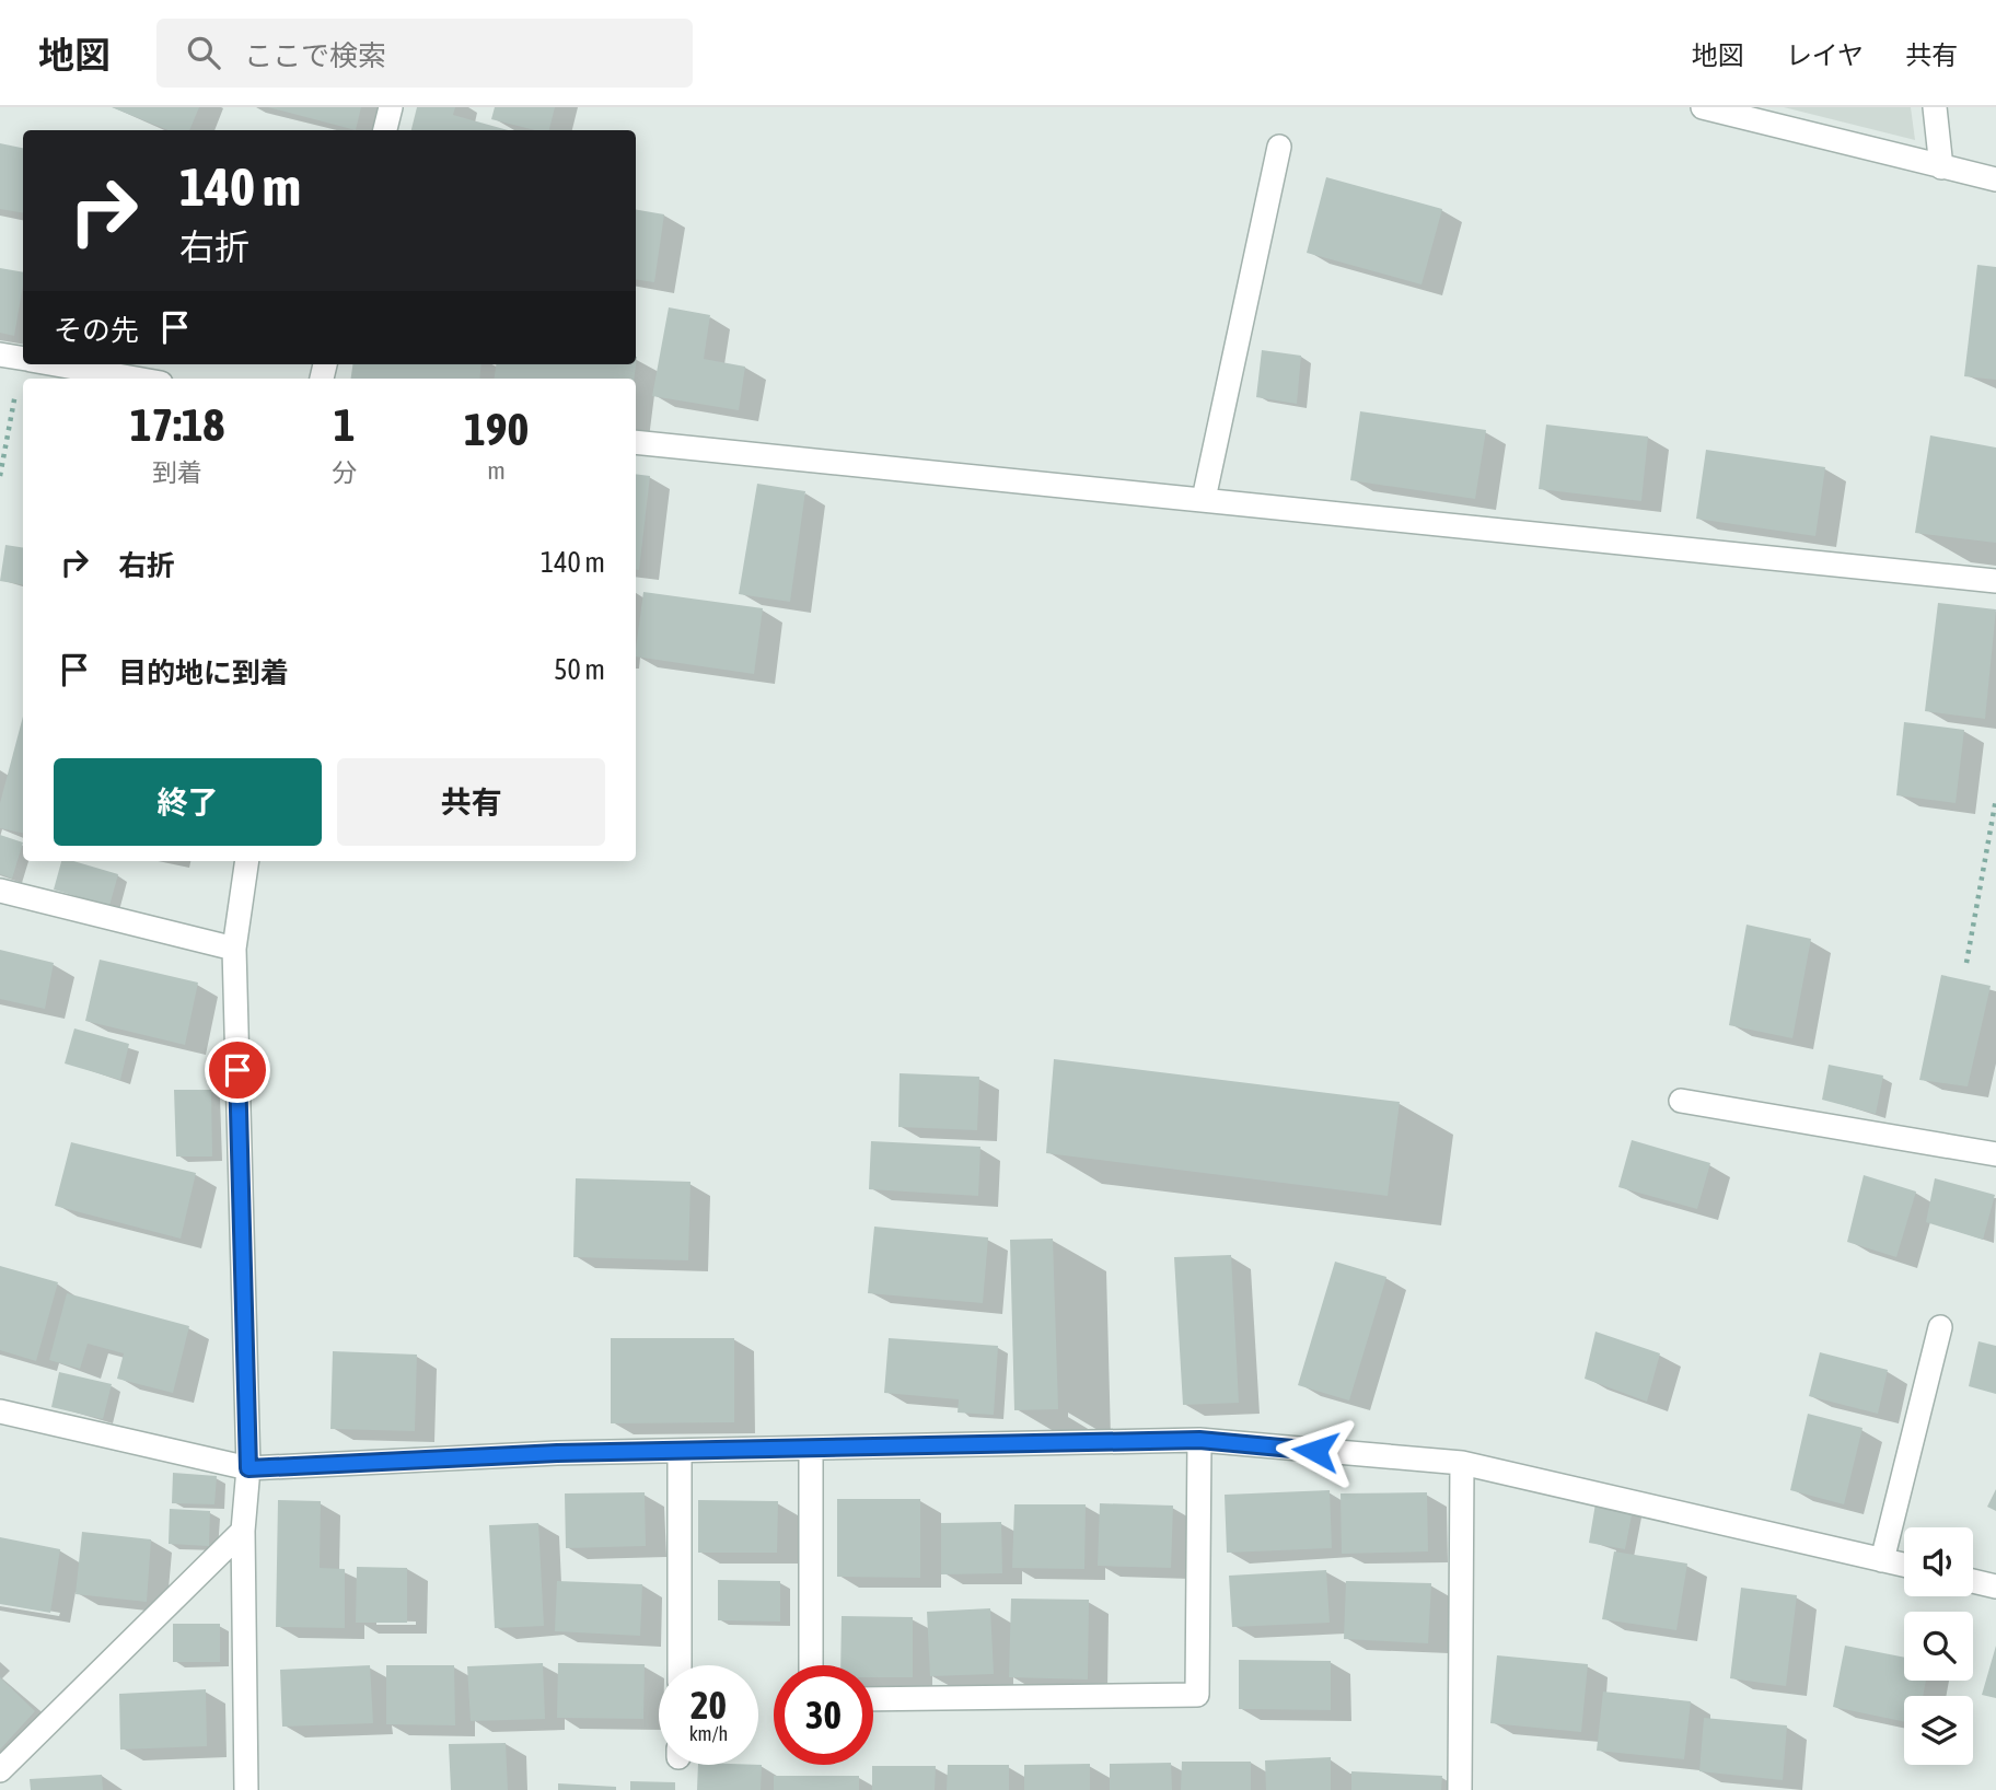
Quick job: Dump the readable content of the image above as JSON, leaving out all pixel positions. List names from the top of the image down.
{
  "page": {
    "header": "地図",
    "search": "ここで検索",
    "nav": ["地図", "レイヤ", "共有"],
    "turn": ["140 m", "右折"],
    "then": "その先",
    "eta": [
      "17:18",
      "到着",
      "1",
      "分",
      "190",
      "m"
    ],
    "list": [
      {
        "name": "右折",
        "value": "140 m"
      },
      {
        "name": "目的地に到着",
        "value": "50 m"
      }
    ],
    "buttons": ["終了", "共有"],
    "speed": "20 km/h",
    "limit": "30"
  }
}
